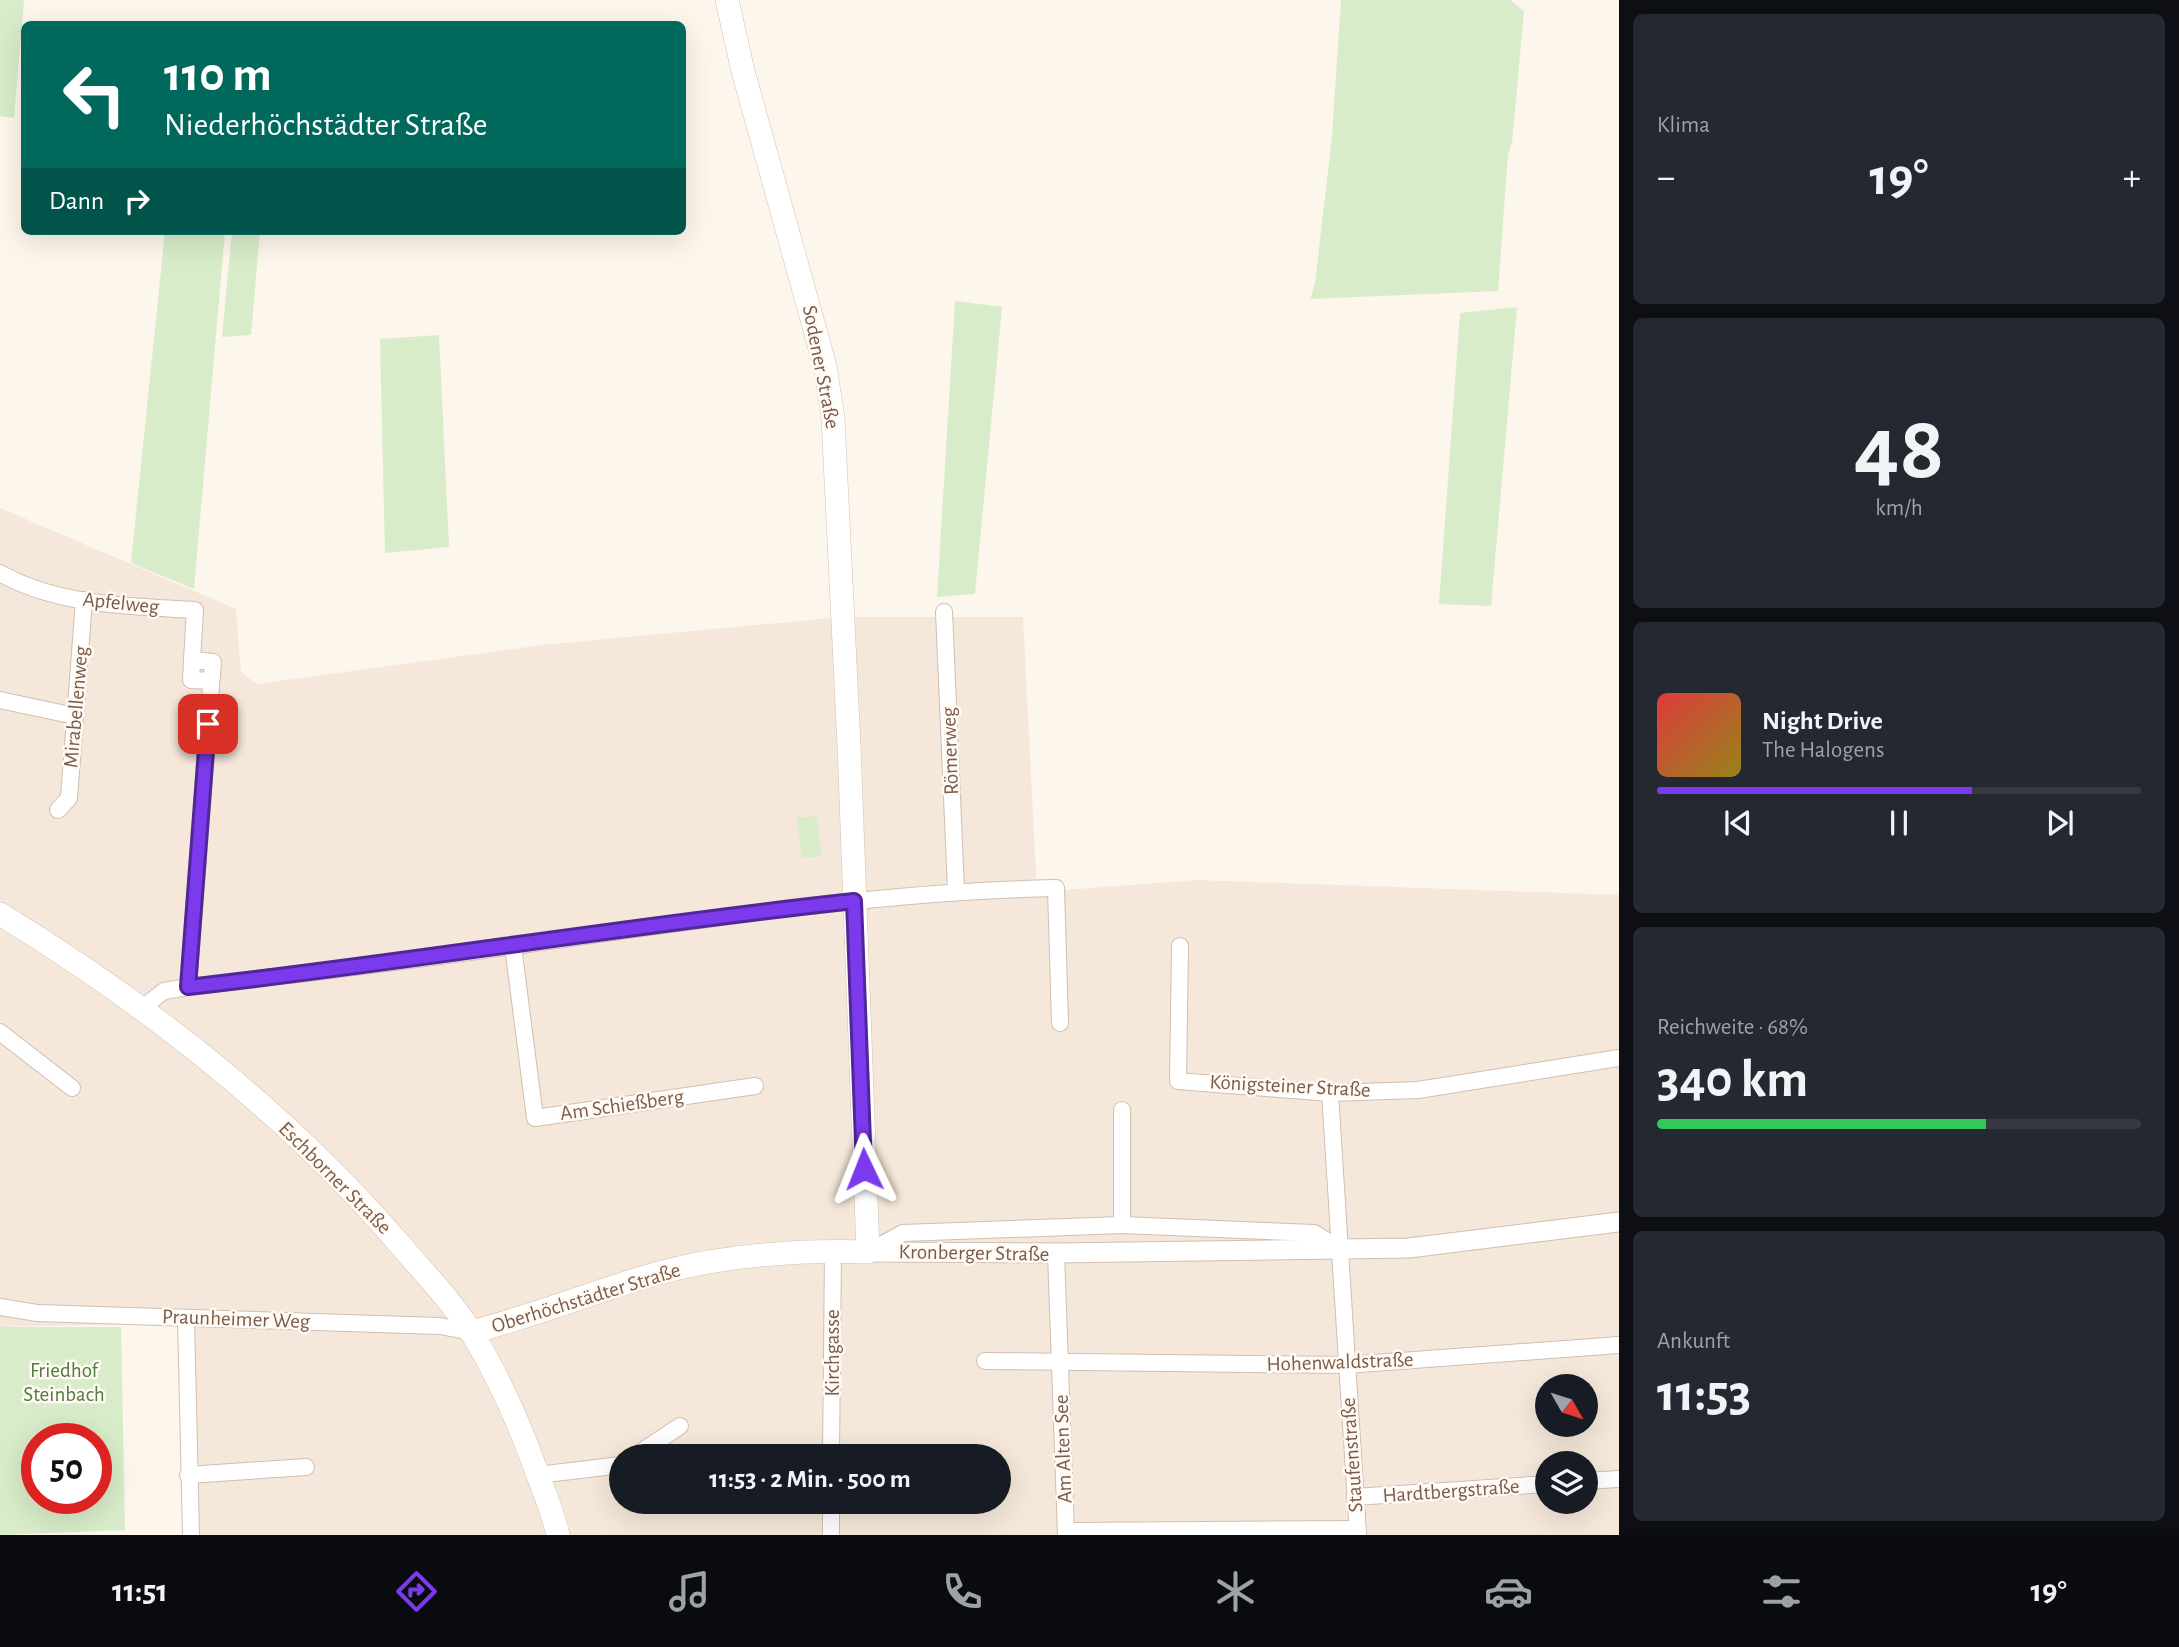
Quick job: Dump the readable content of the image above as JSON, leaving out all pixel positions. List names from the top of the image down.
{
  "streets": {
    "main road": ["Sodener Straße", "Eschborner Straße", "Oberhöchstädter Straße"],
    "street": [
      "Apfelweg",
      "Mirabellenweg",
      "Römerweg",
      "Königsteiner Straße",
      "Am Schießberg",
      "Kronberger Straße",
      "Praunheimer Weg",
      "Kirchgasse",
      "Hohenwaldstraße",
      "Am Alten See",
      "Staufenstraße",
      "Hardtbergstraße"
    ]
  },
  "crossings": [
    ["Sodener Straße", "Kronberger Straße"],
    ["Sodener Straße", "Oberhöchstädter Straße"],
    ["Apfelweg", "Mirabellenweg"],
    ["Eschborner Straße", "Oberhöchstädter Straße"],
    ["Eschborner Straße", "Praunheimer Weg"],
    ["Kronberger Straße", "Oberhöchstädter Straße"],
    ["Kronberger Straße", "Am Alten See"],
    ["Kronberger Straße", "Staufenstraße"],
    ["Oberhöchstädter Straße", "Praunheimer Weg"],
    ["Oberhöchstädter Straße", "Kirchgasse"],
    ["Hohenwaldstraße", "Am Alten See"],
    ["Hohenwaldstraße", "Staufenstraße"],
    ["Staufenstraße", "Hardtbergstraße"]
  ],
  "parks": ["Friedhof Steinbach"],
  "north": "bottom right",
  "page": {
    "tile": [
      "Klima",
      ["48", "km/h"],
      ["Reichweite · 68%", "340 km"],
      ["Ankunft", "11:53"]
    ],
    "turn": ["110 m", "Niederhöchstädter Straße"],
    "heat": ["−", "19°", "+"],
    "then": "Dann",
    "song": ["Night Drive", "The Halogens"],
    "limit": "50",
    "trip": "11:53 · 2 Min. · 500 m",
    "tabs": ["11:51", "19°"]
  }
}
